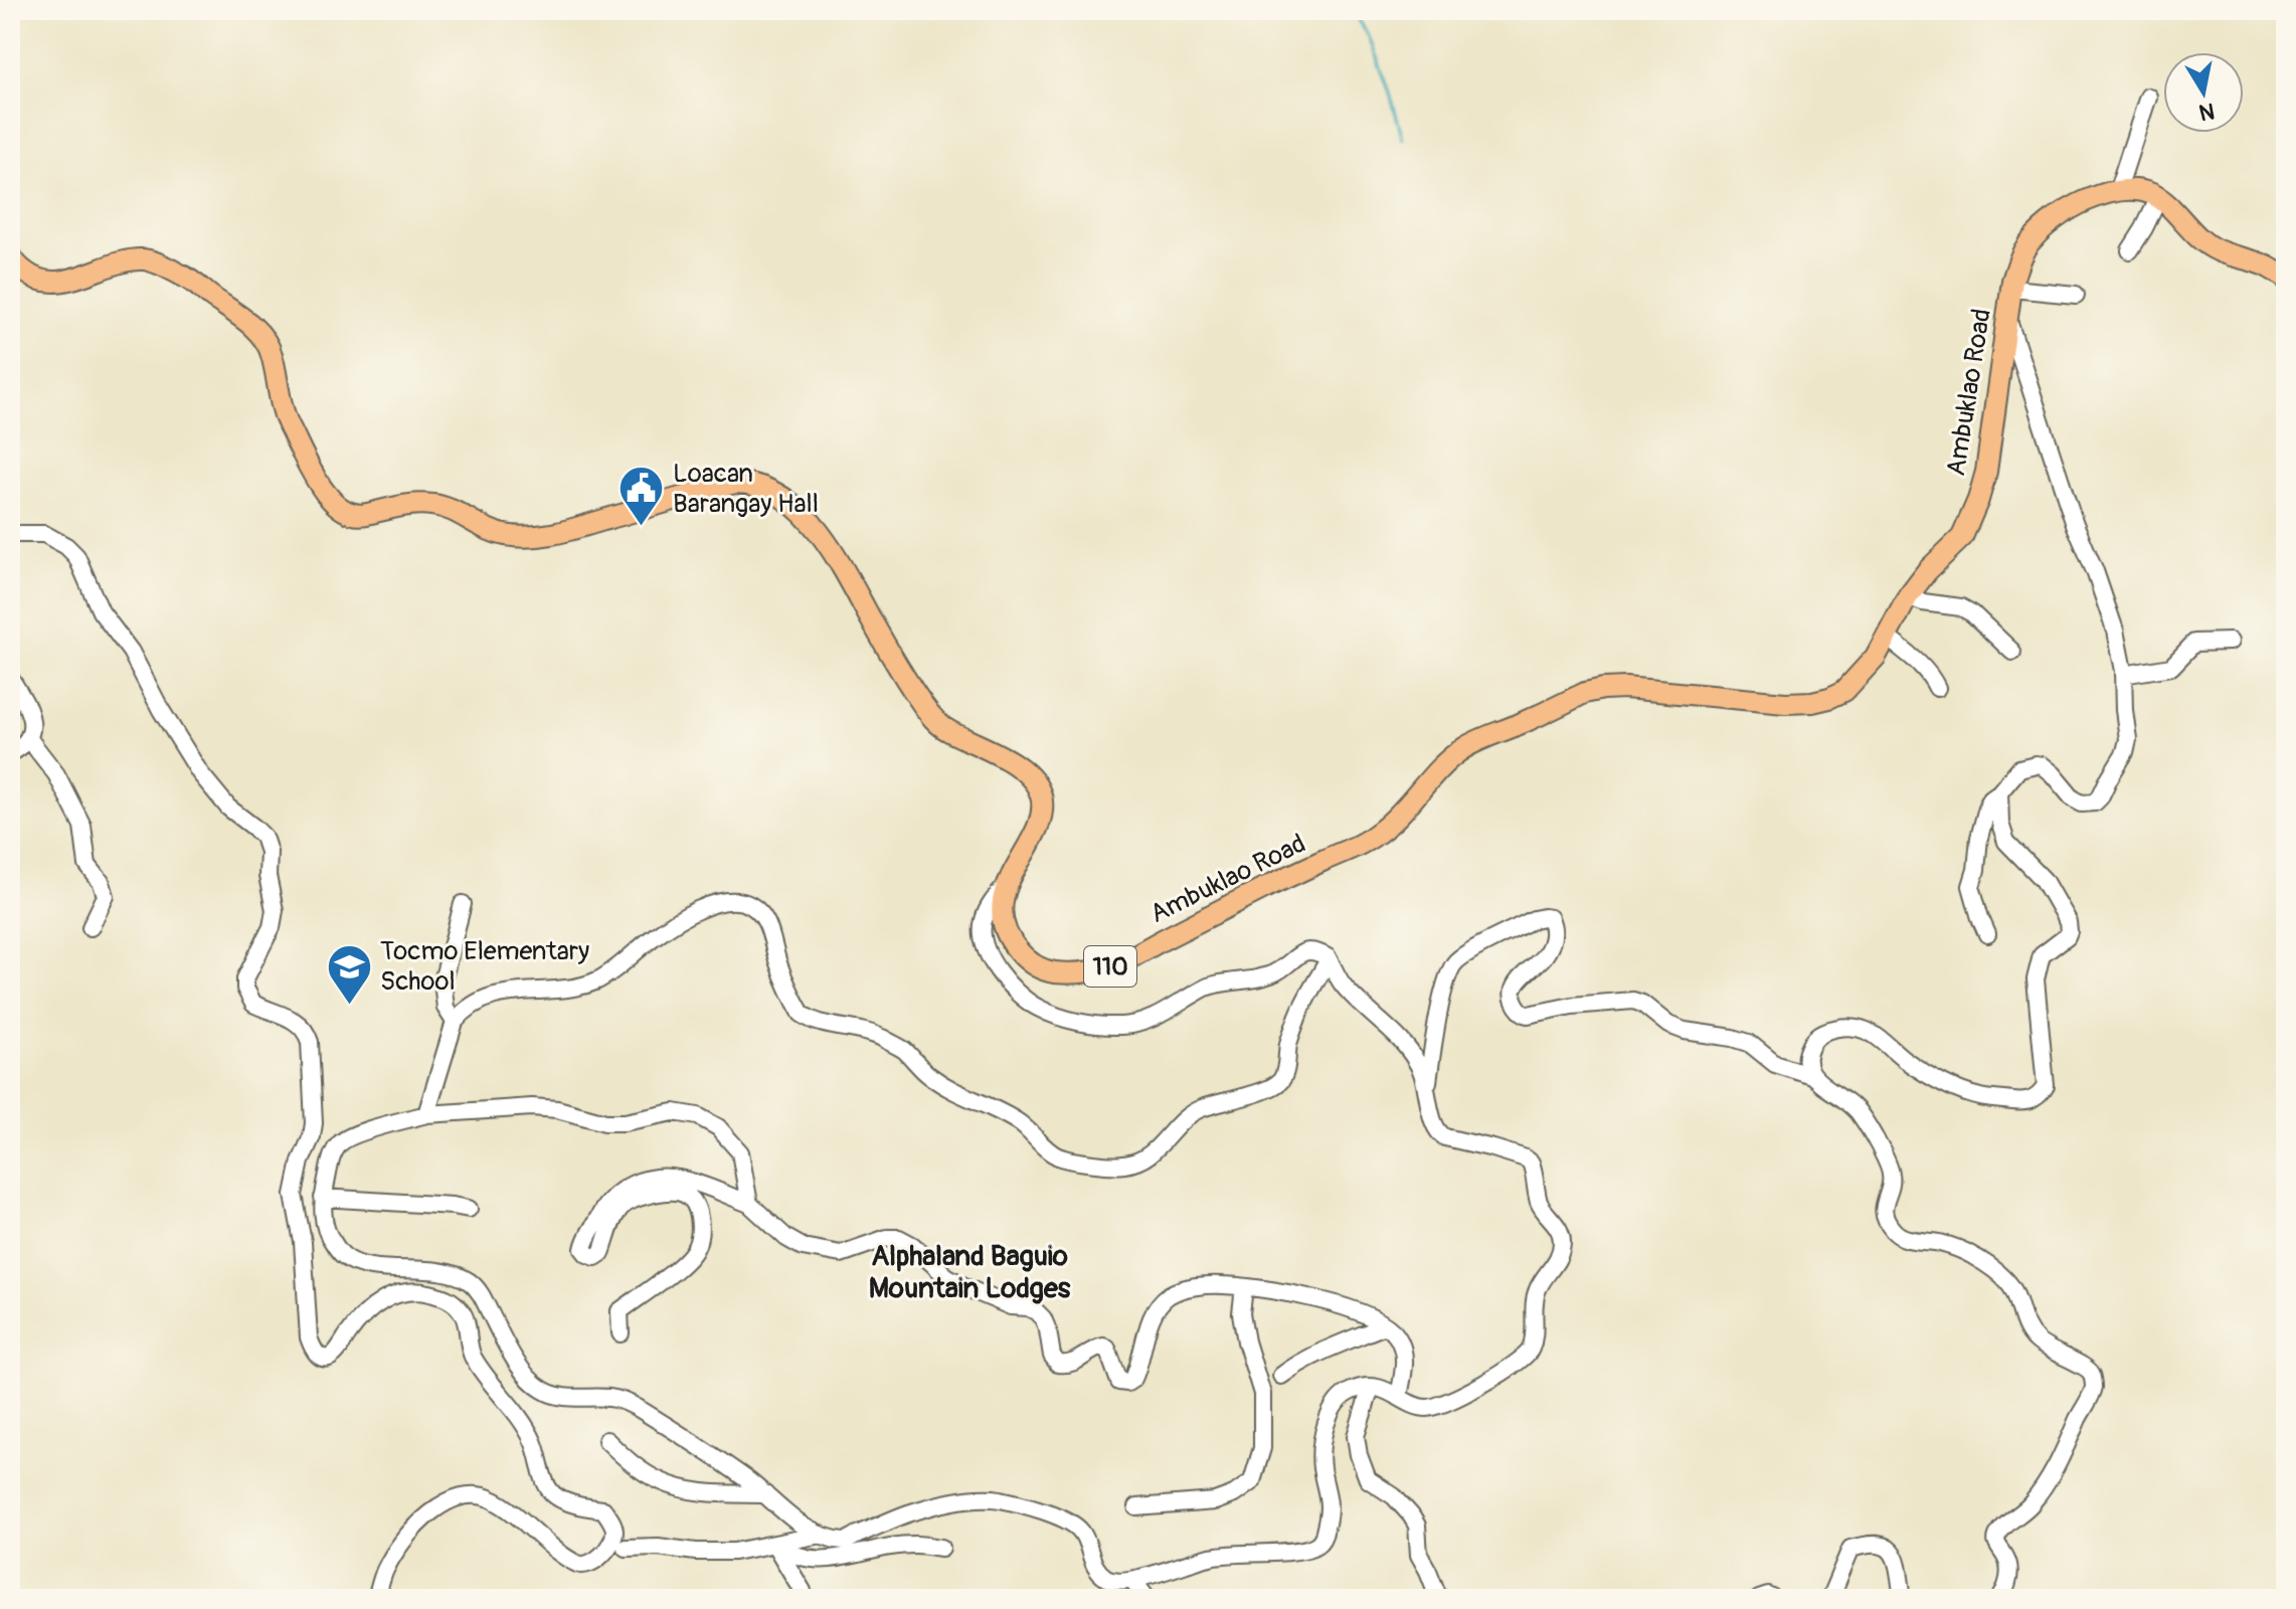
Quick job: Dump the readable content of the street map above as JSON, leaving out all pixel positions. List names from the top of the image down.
{
  "streets": {
    "main road": ["Ambuklao Road", "110"]
  },
  "districts": ["Alphaland Baguio Mountain Lodges"],
  "places": {
    "public building": ["Loacan Barangay Hall"],
    "school or university": ["Tocmo Elementary School"]
  },
  "north": "bottom"
}
